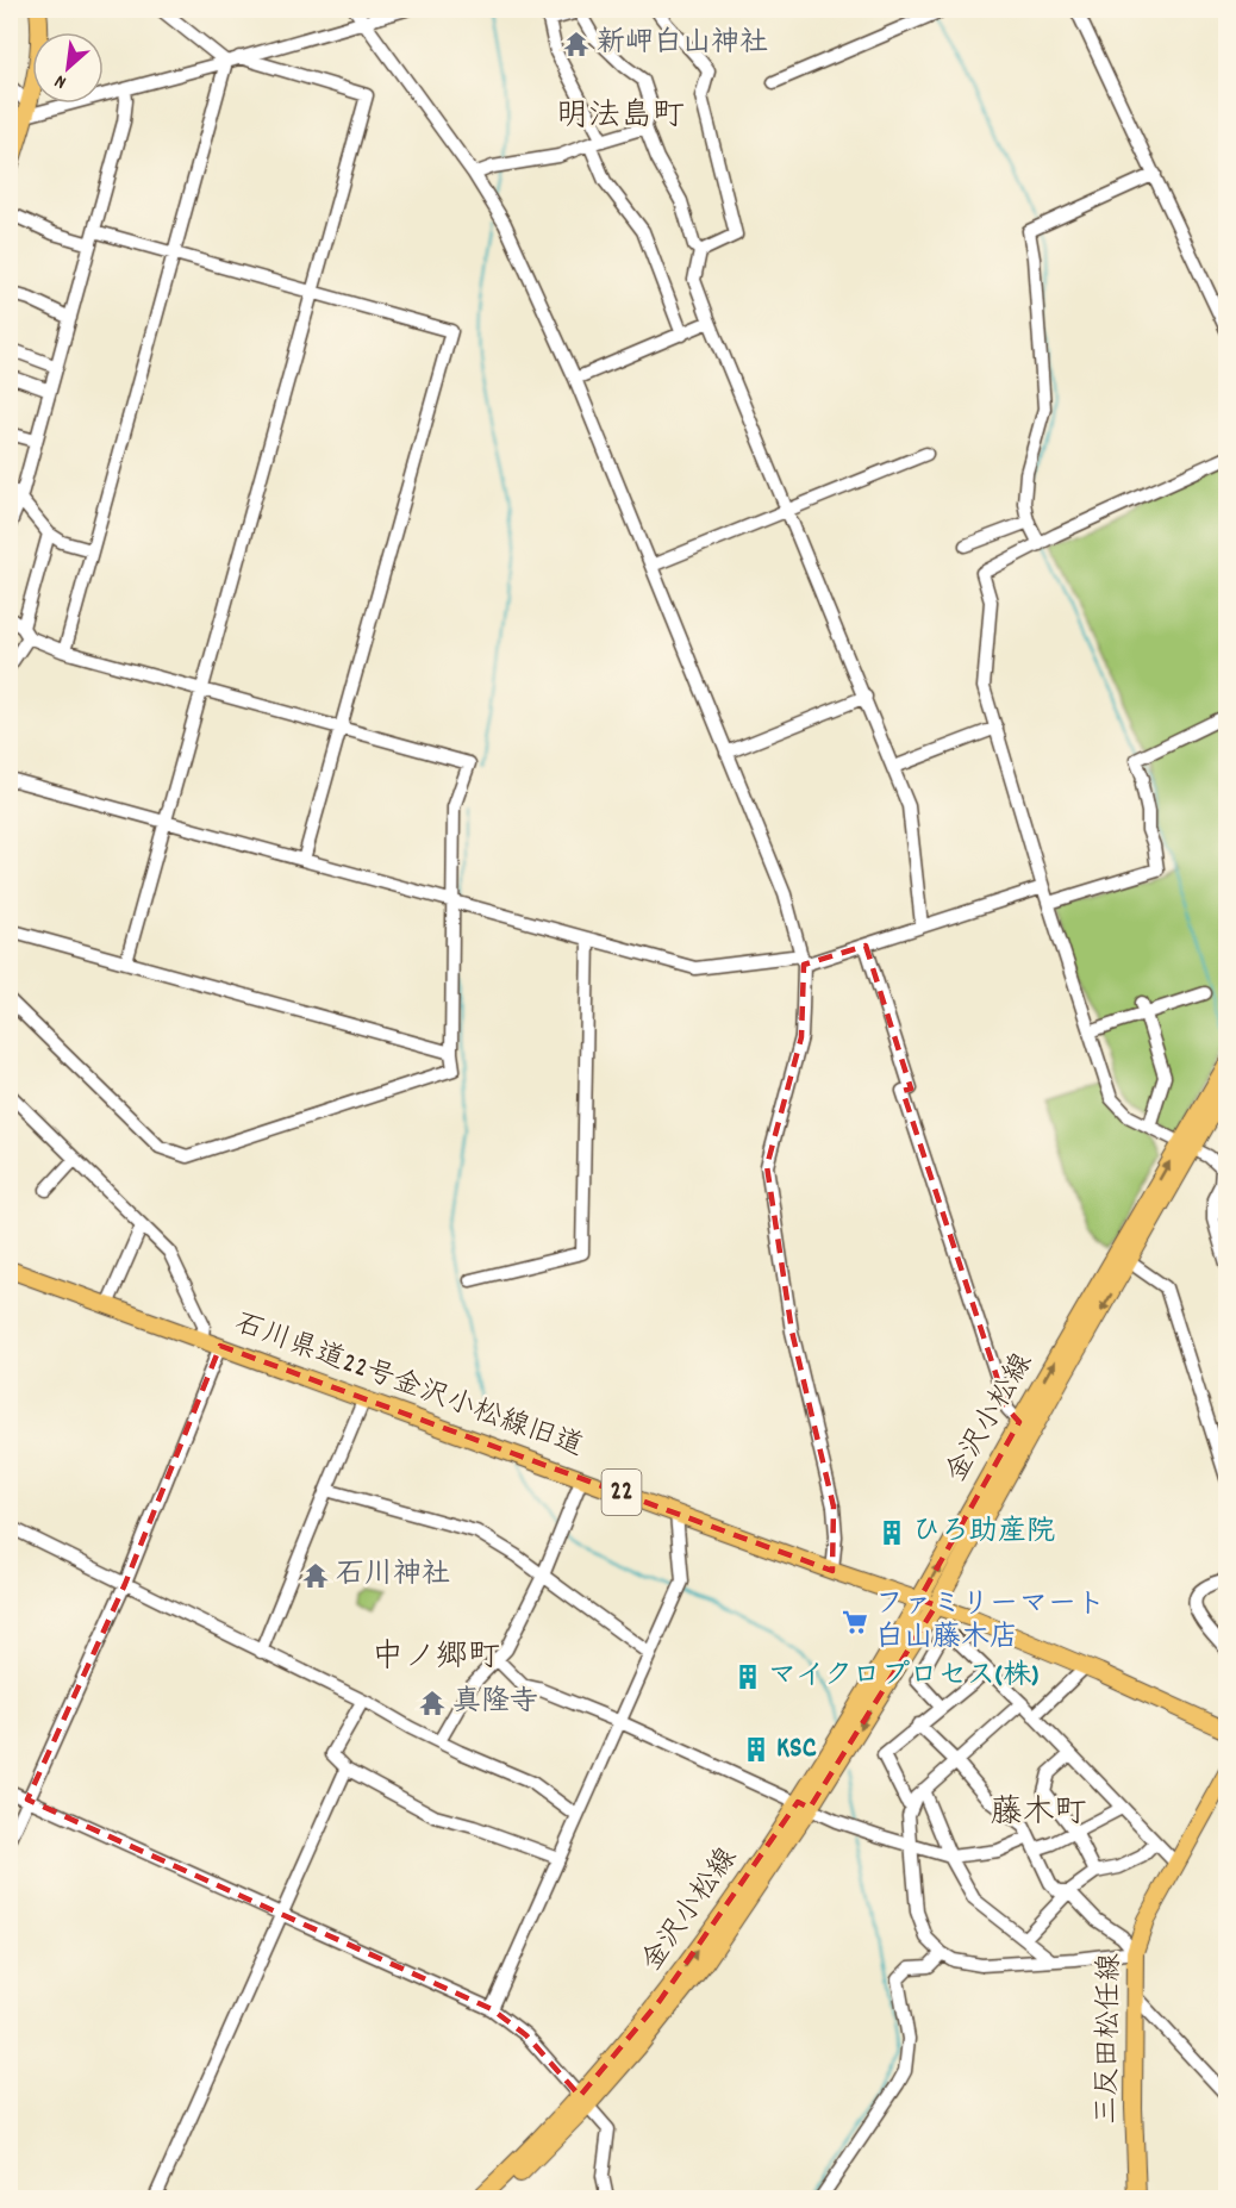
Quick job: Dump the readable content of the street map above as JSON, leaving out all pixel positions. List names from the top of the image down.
{
  "streets": {
    "main road": [
      "石川県道22号金沢小松線旧道",
      "金沢小松線",
      "22",
      "三反田松任線"
    ]
  },
  "crossings": [
    ["石川県道22号金沢小松線旧道", "金沢小松線"]
  ],
  "districts": ["明法島町", "中ノ郷町", "藤木町"],
  "places": {
    "temple": ["新岬白山神社", "石川神社", "真隆寺"],
    "building": ["ひろ助産院", "マイクロプロセス(株)", "KSC"],
    "supermarket": ["ファミリーマート 白山藤木店"]
  },
  "north": "bottom left"
}
